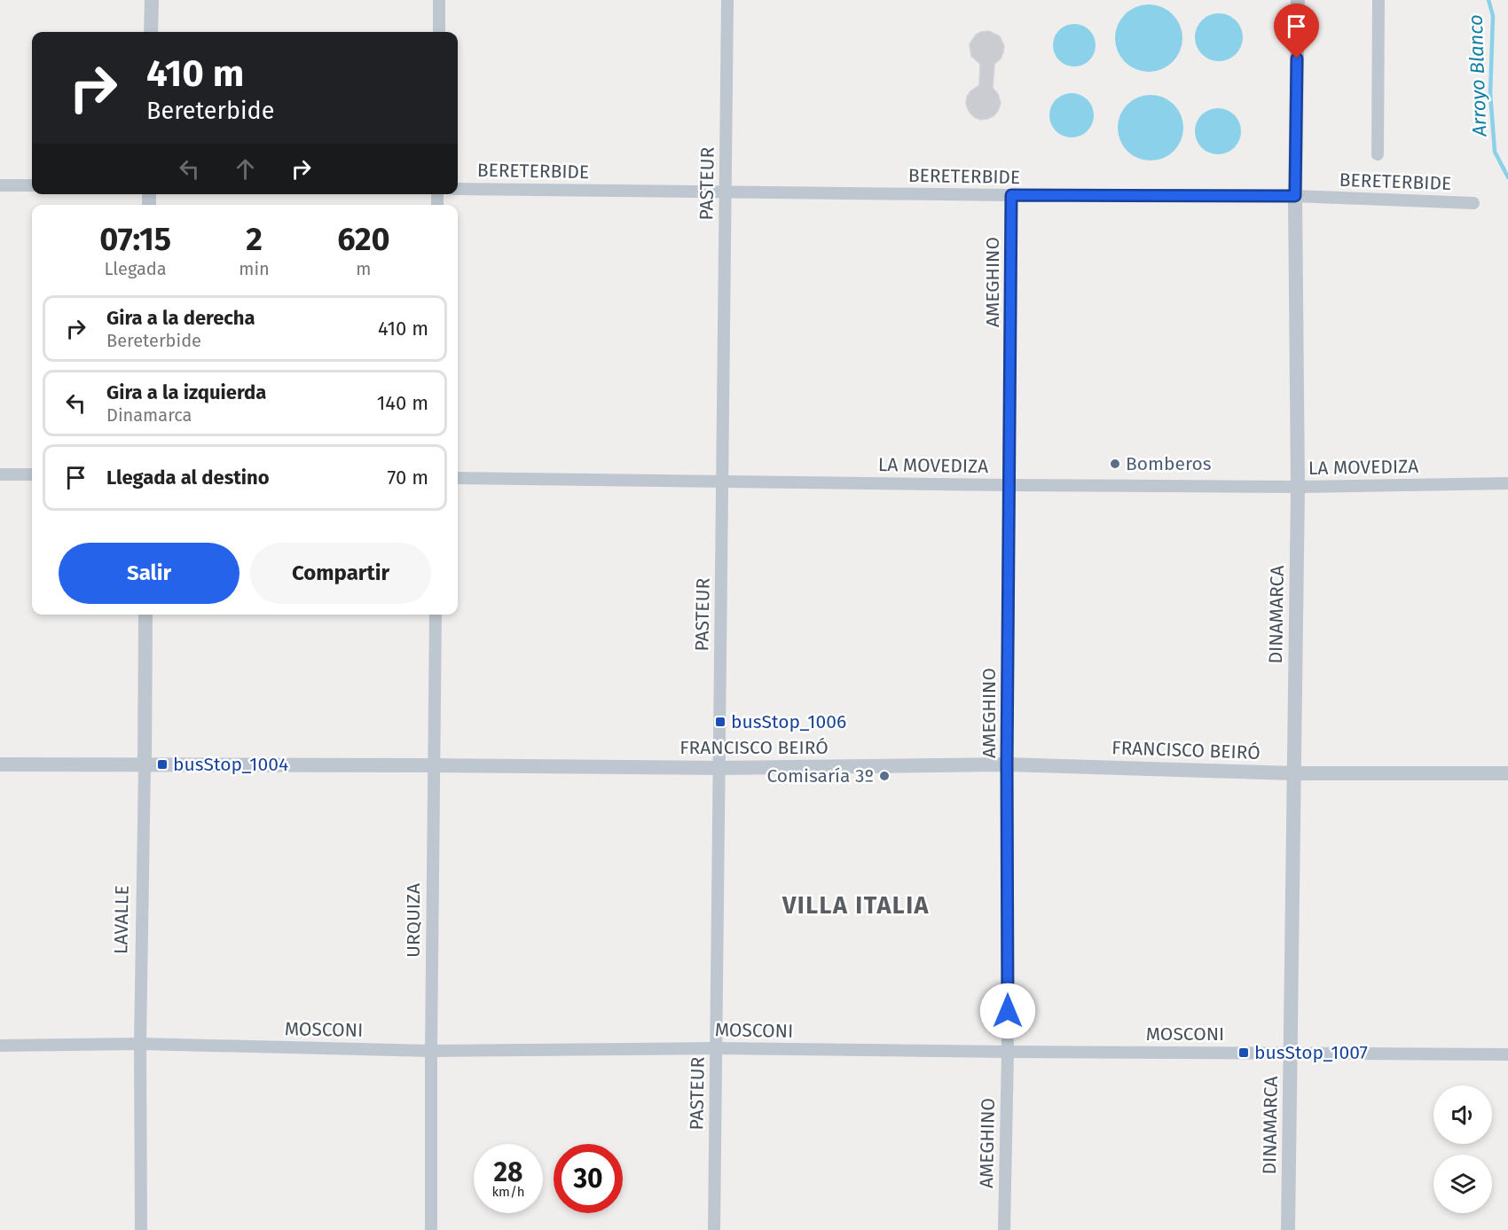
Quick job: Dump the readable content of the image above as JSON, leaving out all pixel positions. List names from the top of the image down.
{
  "streets": {
    "street": [
      "BERETERBIDE",
      "PASTEUR",
      "AMEGHINO",
      "LA MOVEDIZA",
      "DINAMARCA",
      "FRANCISCO BEIRÓ",
      "LAVALLE",
      "URQUIZA",
      "MOSCONI"
    ]
  },
  "crossings": [
    ["BERETERBIDE", "PASTEUR"],
    ["BERETERBIDE", "AMEGHINO"],
    ["BERETERBIDE", "DINAMARCA"],
    ["PASTEUR", "LA MOVEDIZA"],
    ["PASTEUR", "FRANCISCO BEIRÓ"],
    ["PASTEUR", "MOSCONI"],
    ["AMEGHINO", "LA MOVEDIZA"],
    ["AMEGHINO", "FRANCISCO BEIRÓ"],
    ["AMEGHINO", "MOSCONI"],
    ["LA MOVEDIZA", "DINAMARCA"],
    ["DINAMARCA", "FRANCISCO BEIRÓ"],
    ["DINAMARCA", "MOSCONI"],
    ["FRANCISCO BEIRÓ", "LAVALLE"],
    ["FRANCISCO BEIRÓ", "URQUIZA"],
    ["LAVALLE", "MOSCONI"],
    ["URQUIZA", "MOSCONI"]
  ],
  "districts": ["VILLA ITALIA"],
  "water": ["Arroyo Blanco"],
  "places": {
    "other": ["Bomberos", "Comisaría 3º"],
    "transit": ["busStop_1006", "busStop_1004", "busStop_1007"]
  },
  "page": {
    "turn": ["410 m", "Bereterbide"],
    "eta": [
      "07:15",
      "Llegada",
      "2",
      "min",
      "620",
      "m"
    ],
    "list": [
      {
        "name": "Gira a la derecha",
        "note": "Bereterbide",
        "value": "410 m"
      },
      {
        "name": "Gira a la izquierda",
        "note": "Dinamarca",
        "value": "140 m"
      },
      {
        "name": "Llegada al destino",
        "value": "70 m"
      }
    ],
    "buttons": ["Salir", "Compartir"],
    "speed": "28 km/h",
    "limit": "30"
  }
}
